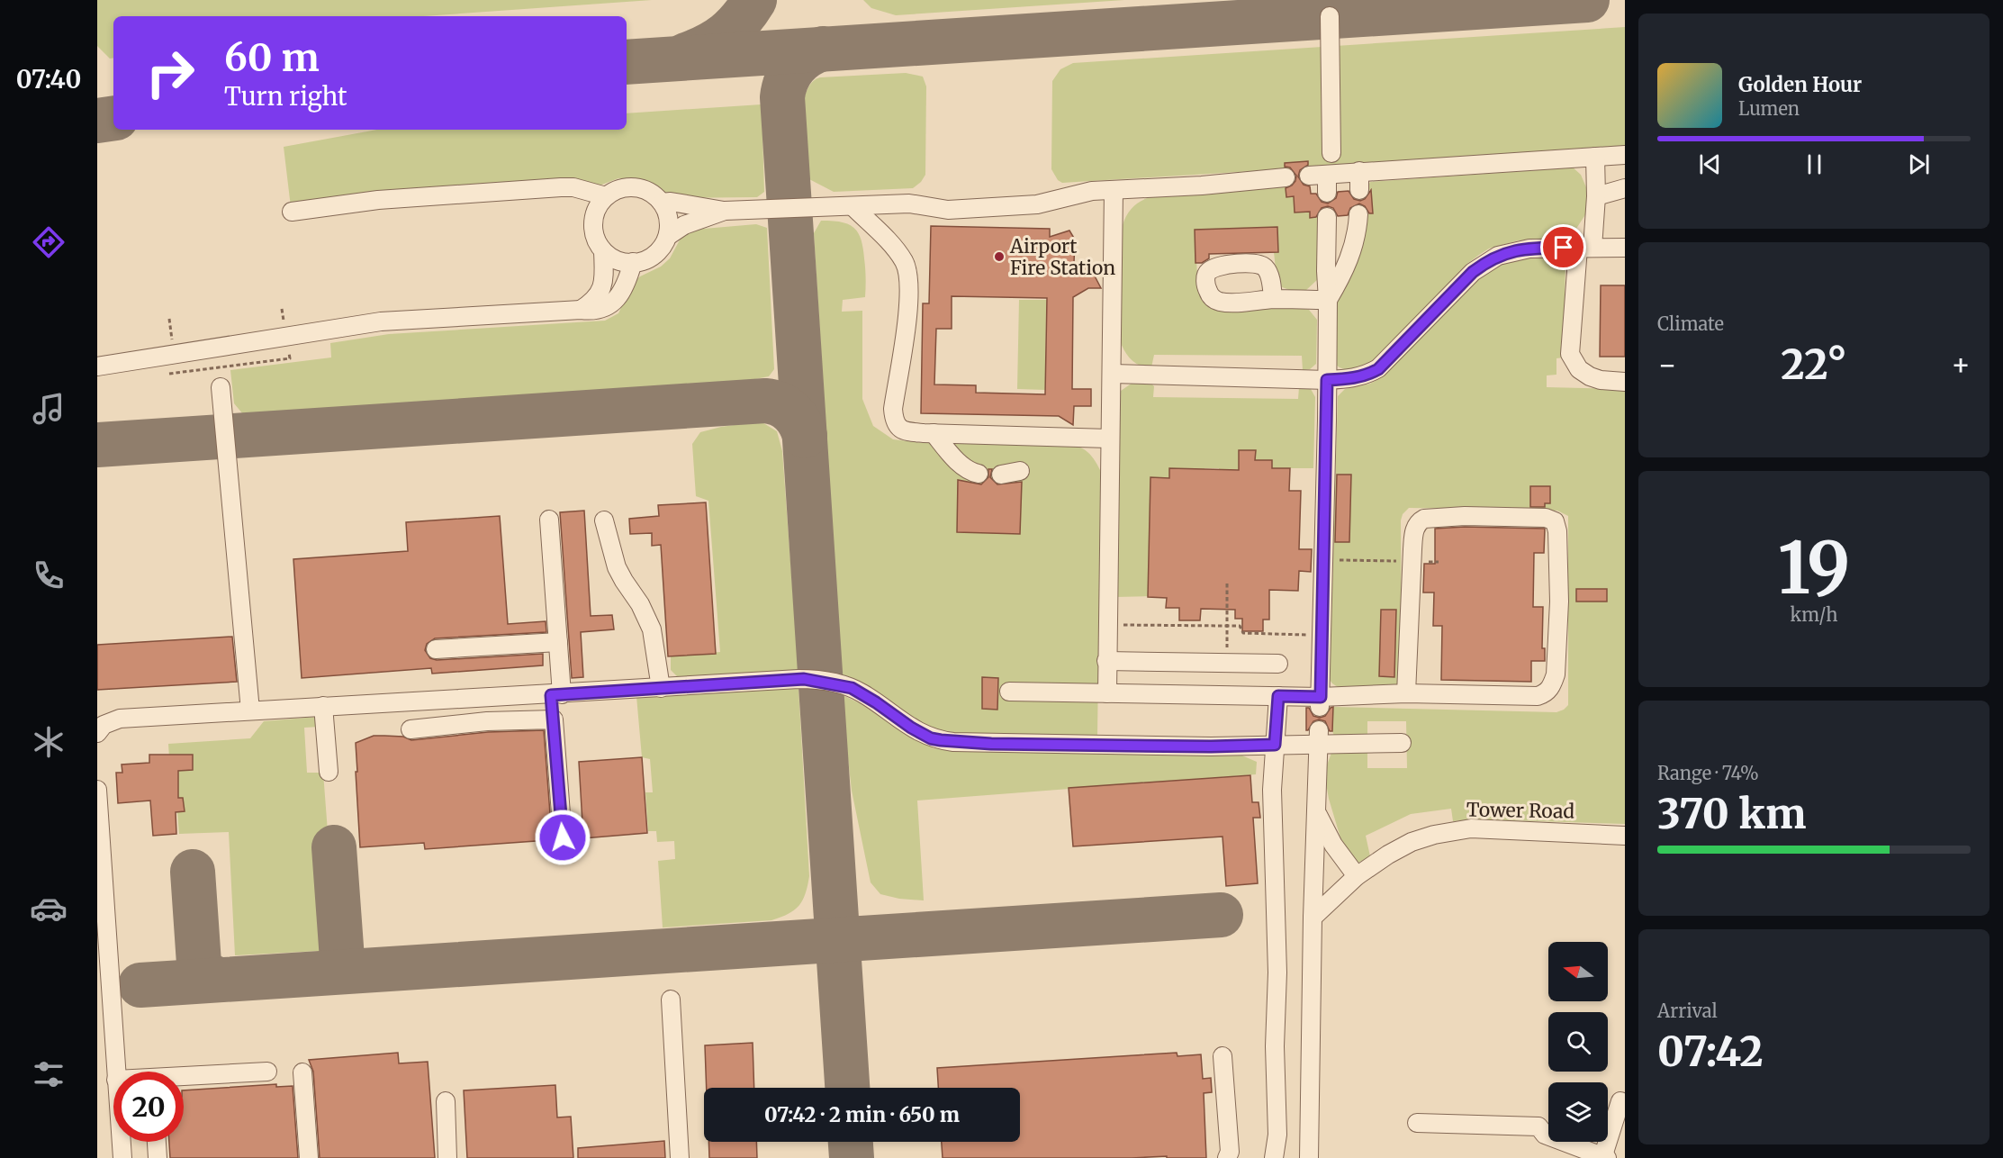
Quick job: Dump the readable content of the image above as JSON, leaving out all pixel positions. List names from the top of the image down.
{
  "streets": {
    "street": ["Tower Road"]
  },
  "places": ["Airport Fire Station"],
  "north": "left",
  "page": {
    "tabs": "07:40",
    "turn": ["60 m", "Turn right"],
    "song": ["Golden Hour", "Lumen"],
    "tile": [
      "Climate",
      ["19", "km/h"],
      ["Range · 74%", "370 km"],
      ["Arrival", "07:42"]
    ],
    "heat": ["−", "22°", "+"],
    "limit": "20",
    "trip": "07:42 · 2 min · 650 m"
  }
}
